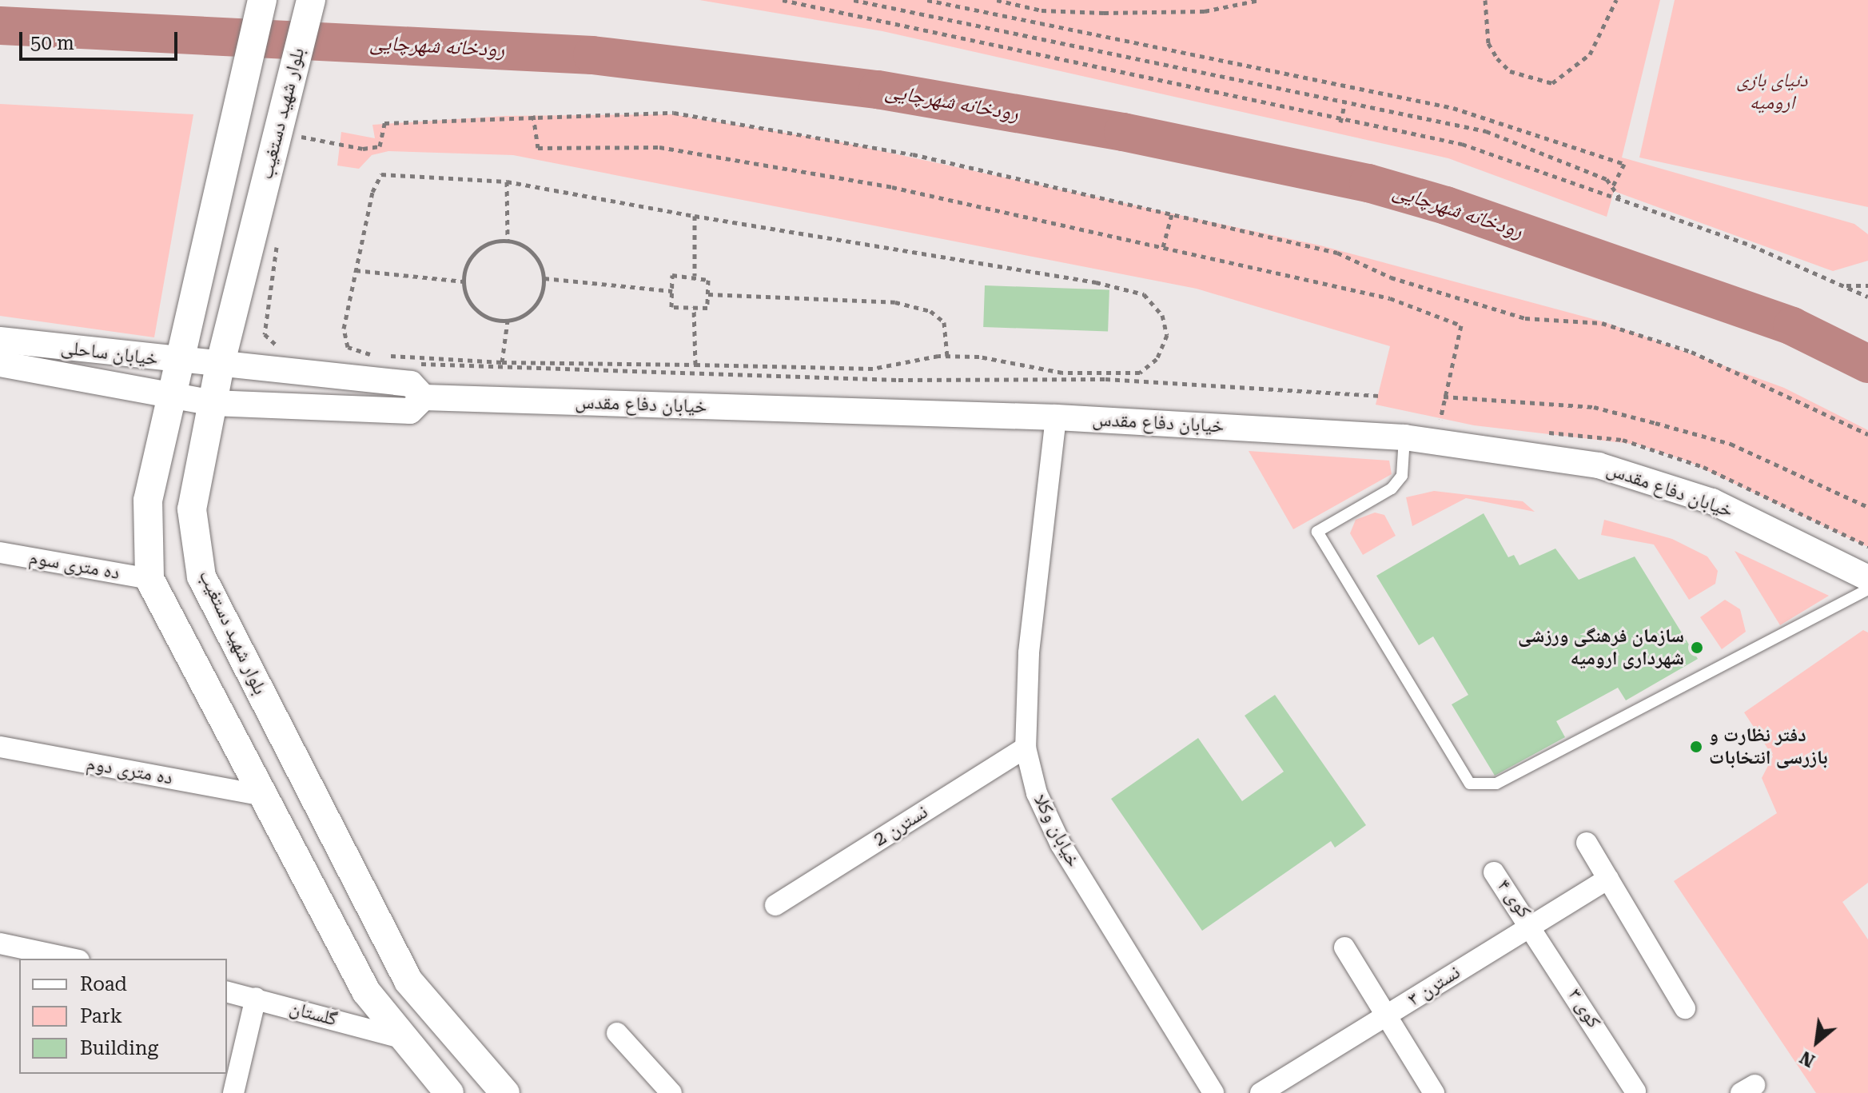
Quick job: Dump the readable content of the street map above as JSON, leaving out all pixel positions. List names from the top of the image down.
{
  "streets": {
    "main road": ["بلوار شهید دستغیب"],
    "street": [
      "خیابان ساحلی",
      "خیابان دفاع مقدس",
      "ده متری سوم",
      "ده متری دوم",
      "نسترن 2",
      "خیابان وکلا",
      "کوی ۴",
      "نسترن ۳",
      "کوی ۳",
      "گلستان"
    ]
  },
  "crossings": [
    ["بلوار شهید دستغیب", "خیابان ساحلی"],
    ["بلوار شهید دستغیب", "خیابان دفاع مقدس"],
    ["خیابان ساحلی", "خیابان دفاع مقدس"],
    ["خیابان دفاع مقدس", "خیابان وکلا"],
    ["نسترن 2", "خیابان وکلا"],
    ["کوی ۴", "نسترن ۳"],
    ["کوی ۴", "کوی ۳"],
    ["نسترن ۳", "کوی ۳"]
  ],
  "water": ["رودخانه شهرچایی"],
  "parks": ["دنیای بازی ارومیه"],
  "places": ["سازمان فرهنگی ورزشی شهرداری ارومیه", "دفتر نظارت و بازرسی انتخابات"],
  "legend": ["Road", "Park", "Building"],
  "scale_bar": "50 m",
  "north": "bottom left"
}
